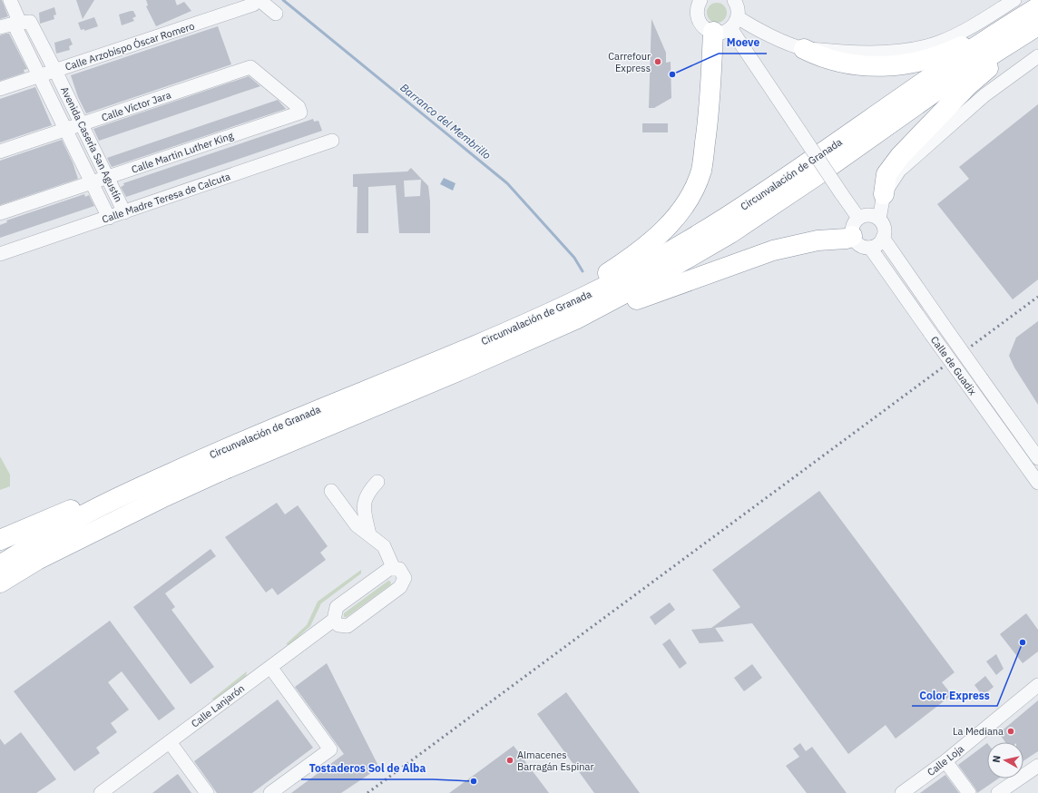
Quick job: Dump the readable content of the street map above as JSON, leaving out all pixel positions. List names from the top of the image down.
{
  "streets": {
    "highway": ["Circunvalación de Granada"],
    "street": [
      "Calle Arzobispo Óscar Romero",
      "Calle Víctor Jara",
      "Avenida Casería San Agustín",
      "Calle Martin Luther King",
      "Calle Madre Teresa de Calcuta",
      "Calle de Guadix",
      "Calle Lanjarón",
      "Calle Loja"
    ]
  },
  "crossings": [
    ["Calle Arzobispo Óscar Romero", "Avenida Casería San Agustín"],
    ["Calle Víctor Jara", "Avenida Casería San Agustín"],
    ["Calle Víctor Jara", "Calle Martin Luther King"],
    ["Avenida Casería San Agustín", "Calle Martin Luther King"],
    ["Avenida Casería San Agustín", "Calle Madre Teresa de Calcuta"]
  ],
  "water": ["Barranco del Membrillo"],
  "places": [
    "Carrefour Express",
    "Moeve",
    "Color Express",
    "La Mediana",
    "Almacenes Barragán Espinar",
    "Tostaderos Sol de Alba"
  ],
  "north": "left"
}
